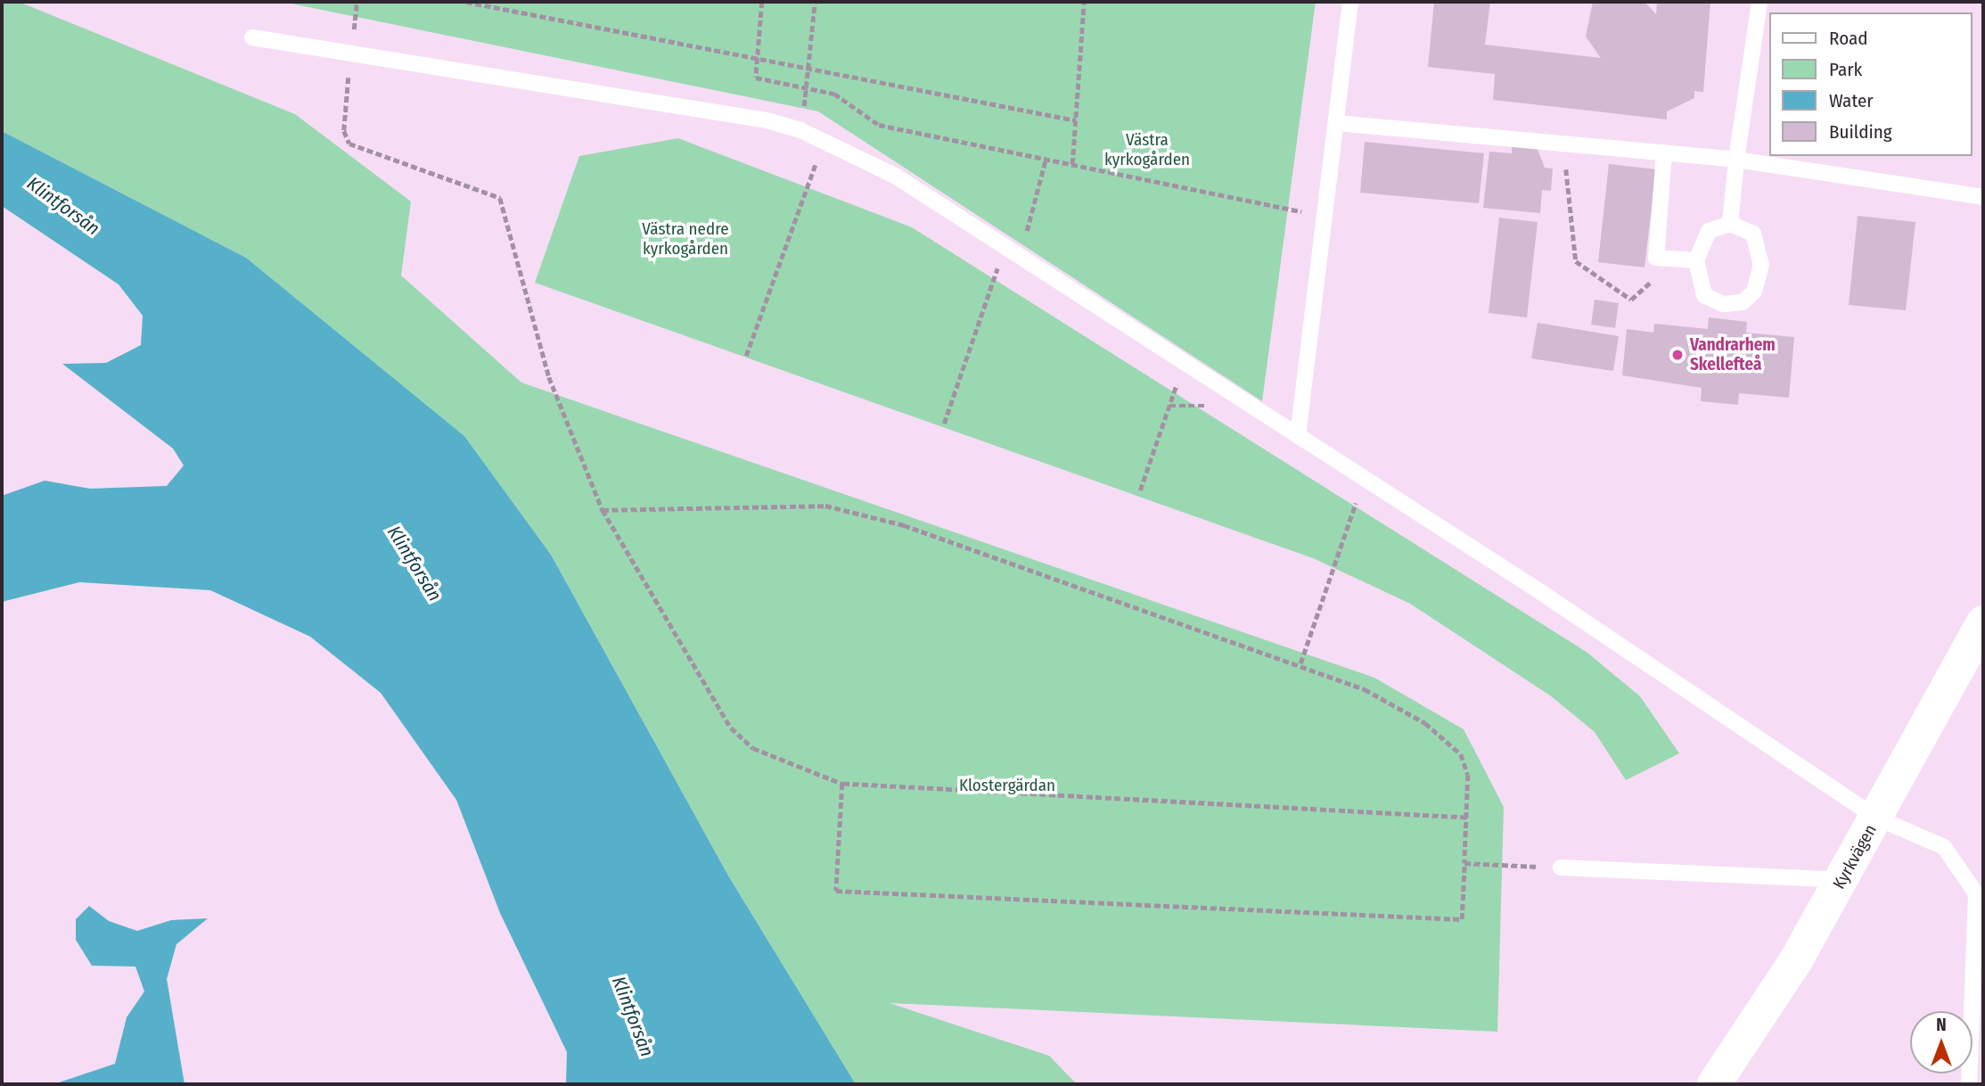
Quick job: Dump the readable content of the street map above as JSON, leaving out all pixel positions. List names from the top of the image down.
{
  "streets": {
    "street": ["Kyrkvägen"]
  },
  "water": ["Klintforsån"],
  "parks": ["Västra kyrkogården", "Västra nedre kyrkogården", "Klostergärdan"],
  "places": ["Vandrarhem Skellefteå"],
  "legend": [
    "Road",
    "Park",
    "Water",
    "Building"
  ],
  "north": "top"
}
